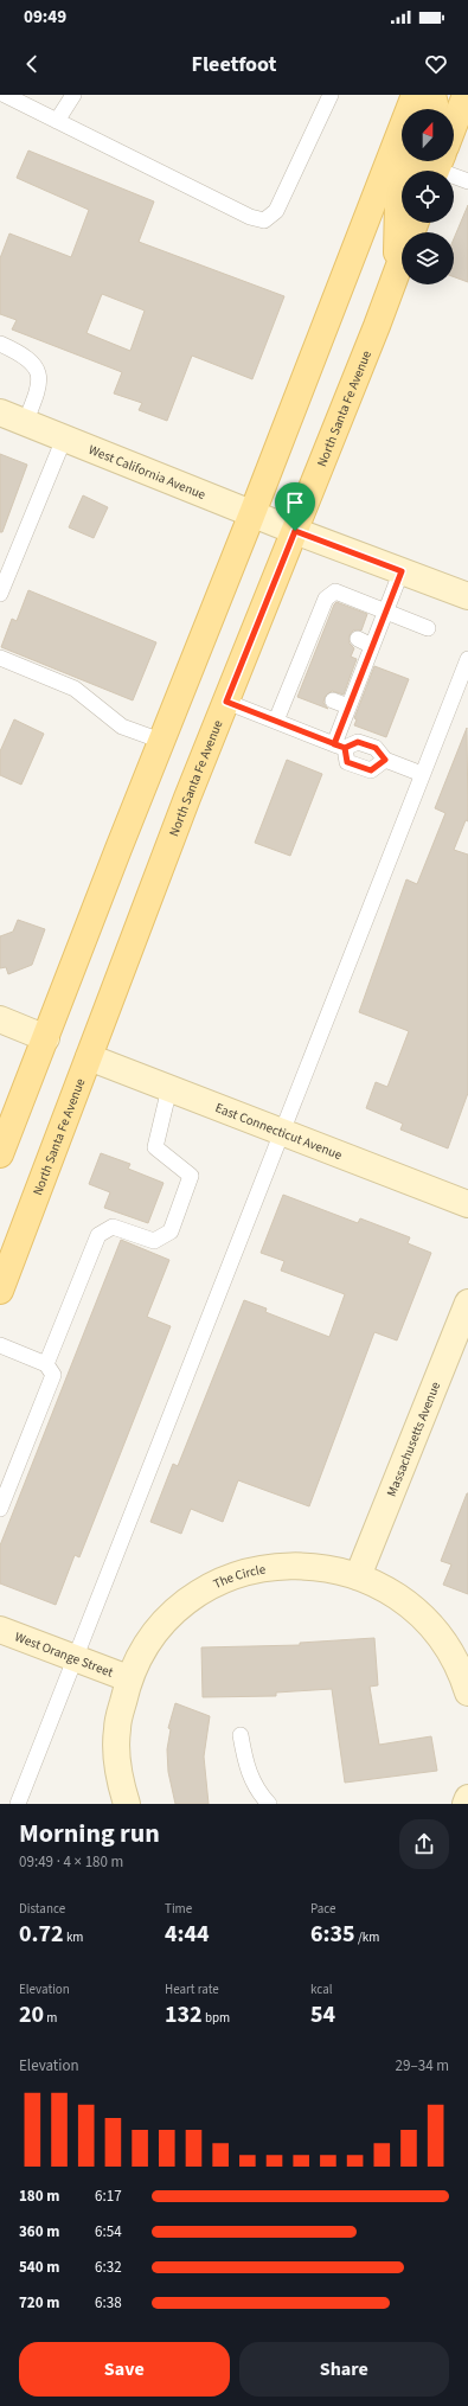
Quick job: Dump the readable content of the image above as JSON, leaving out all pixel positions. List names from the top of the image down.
{
  "streets": {
    "main road": ["North Santa Fe Avenue"],
    "street": [
      "West California Avenue",
      "East Connecticut Avenue",
      "Massachusetts Avenue",
      "The Circle",
      "West Orange Street"
    ]
  },
  "crossings": [
    ["North Santa Fe Avenue", "West California Avenue"],
    ["North Santa Fe Avenue", "East Connecticut Avenue"],
    ["Massachusetts Avenue", "The Circle"],
    ["The Circle", "West Orange Street"]
  ],
  "north": "top",
  "page": {
    "status": "09:49",
    "header": "Fleetfoot",
    "heading": ["Morning run", "09:49 · 4 × 180 m"],
    "stats": [
      ["Distance", "0.72 km"],
      ["Time", "4:44"],
      ["Pace", "6:35 /km"],
      ["Elevation", "20 m"],
      ["Heart rate", "132 bpm"],
      ["kcal", "54"]
    ],
    "chart": ["Elevation", "29–34 m"],
    "list": [
      {
        "name": "180 m",
        "note": "6:17"
      },
      {
        "name": "360 m",
        "note": "6:54"
      },
      {
        "name": "540 m",
        "note": "6:32"
      },
      {
        "name": "720 m",
        "note": "6:38"
      }
    ],
    "buttons": ["Save", "Share"]
  }
}
